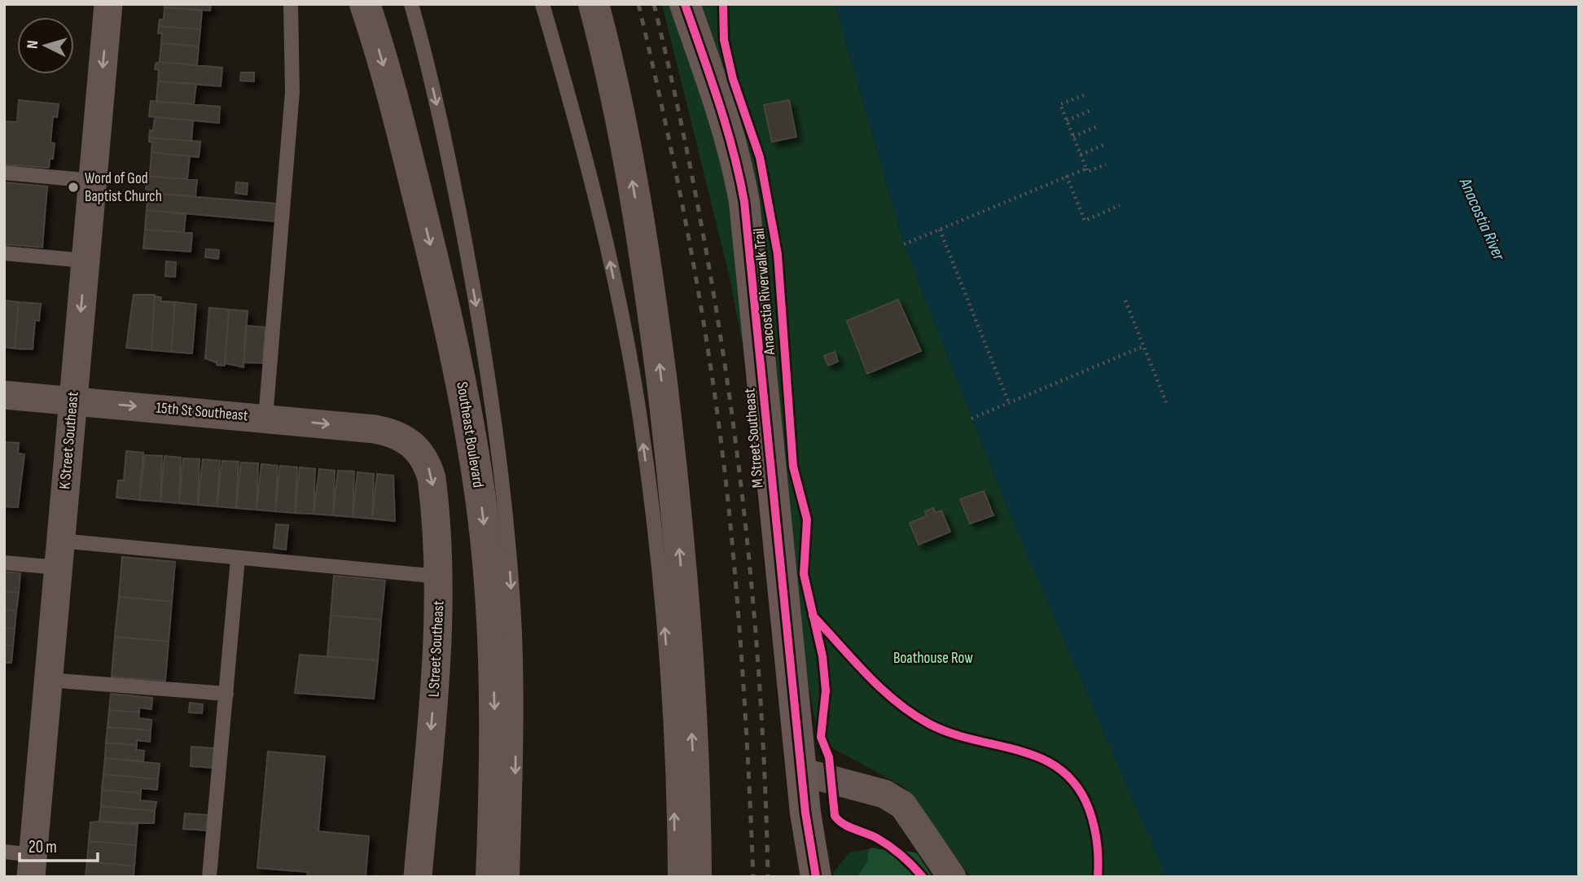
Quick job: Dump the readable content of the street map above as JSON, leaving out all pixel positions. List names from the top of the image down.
{
  "streets": {
    "main road": ["Southeast Boulevard"],
    "street": [
      "15th St Southeast",
      "M Street Southeast",
      "K Street Southeast",
      "L Street Southeast"
    ],
    "cycle path": ["Anacostia Riverwalk Trail"]
  },
  "crossings": [
    ["15th St Southeast", "K Street Southeast"],
    ["15th St Southeast", "L Street Southeast"]
  ],
  "one_way": ["15th St Southeast", "K Street Southeast", "L Street Southeast"],
  "water": ["Anacostia River"],
  "parks": ["Boathouse Row"],
  "places": ["Word of God Baptist Church"],
  "scale_bar": "20 m",
  "north": "left"
}
